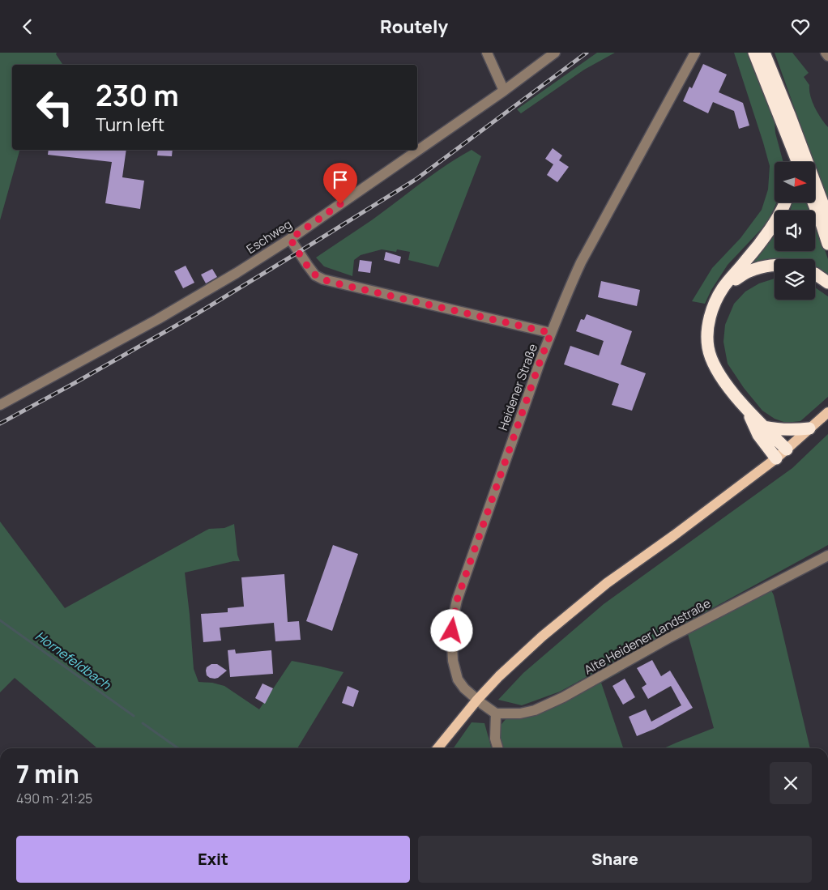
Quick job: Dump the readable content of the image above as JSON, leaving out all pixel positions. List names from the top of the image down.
{
  "streets": {
    "street": ["Eschweg", "Heidener Straße", "Alte Heidener Landstraße"]
  },
  "water": ["Hornefeldbach"],
  "north": "right",
  "page": {
    "header": "Routely",
    "turn": ["230 m", "Turn left"],
    "heading": ["7 min", "490 m · 21:25"],
    "buttons": ["Exit", "Share"]
  }
}
